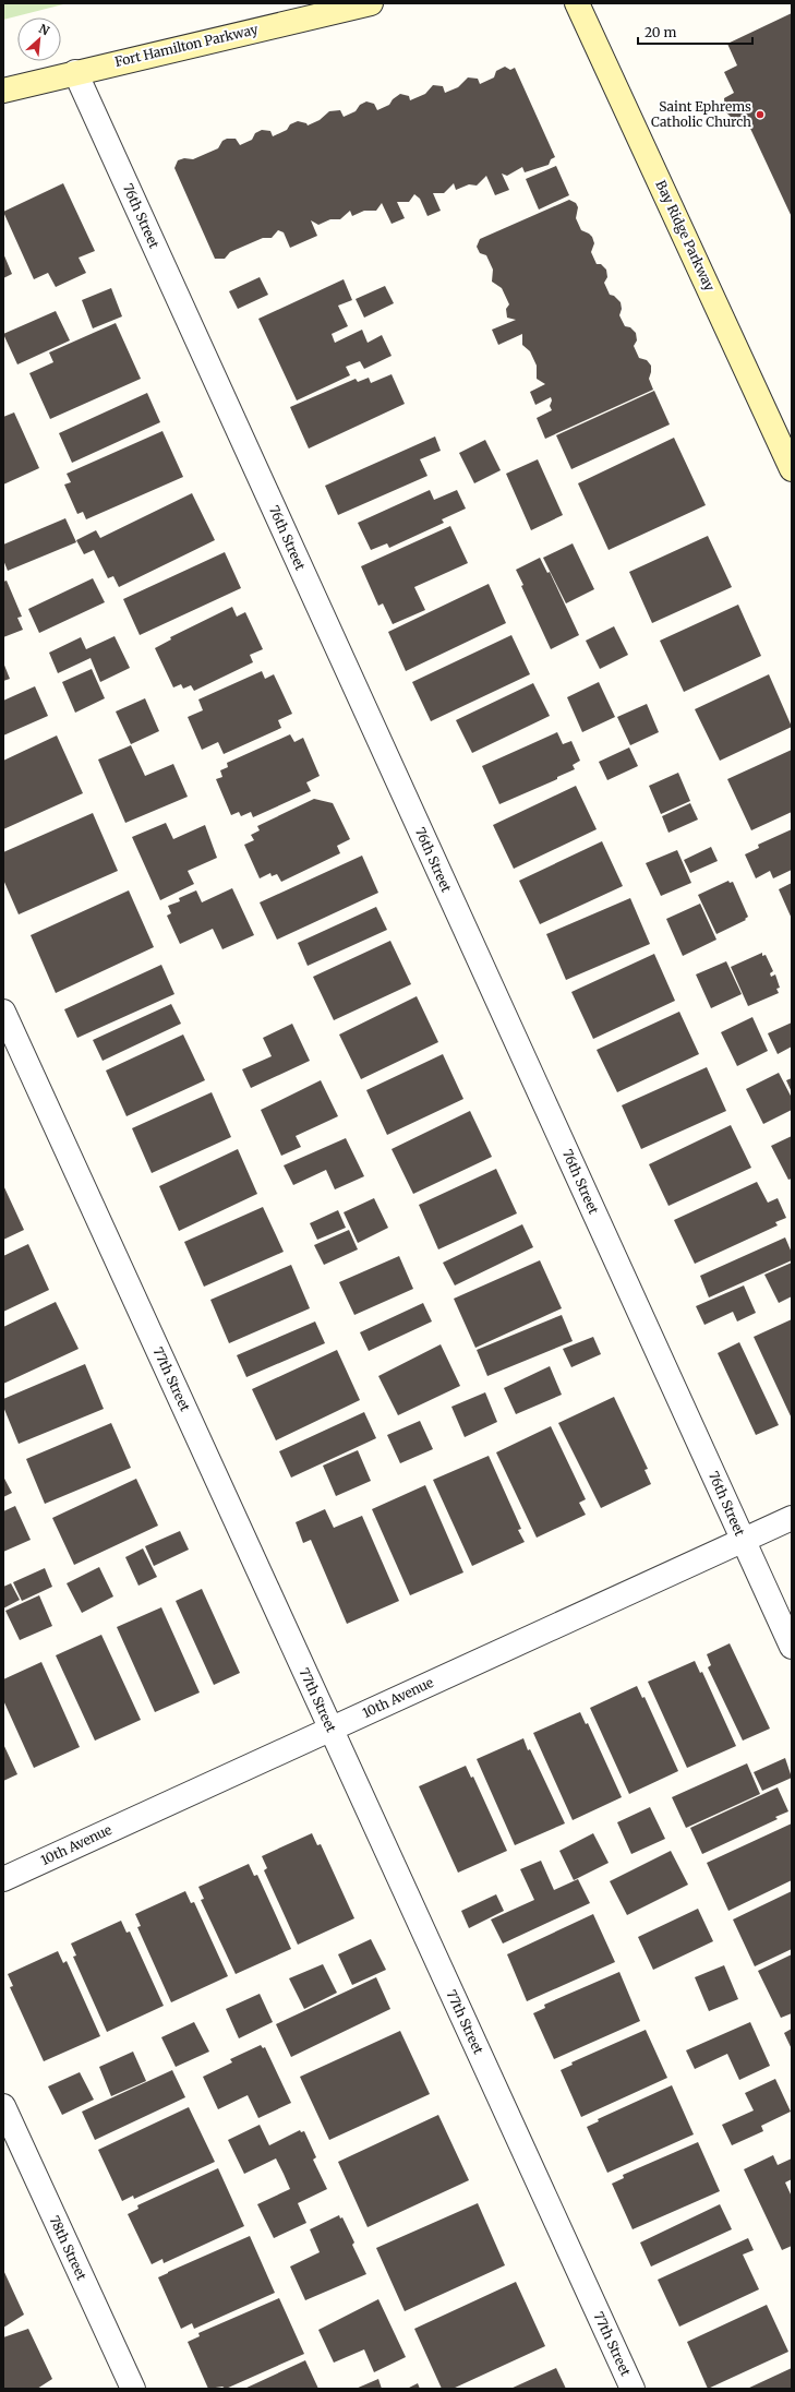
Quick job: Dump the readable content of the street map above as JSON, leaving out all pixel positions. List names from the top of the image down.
{
  "streets": {
    "main road": ["Fort Hamilton Parkway", "Bay Ridge Parkway"],
    "street": [
      "76th Street",
      "77th Street",
      "10th Avenue",
      "78th Street"
    ]
  },
  "crossings": [
    ["Fort Hamilton Parkway", "76th Street"],
    ["76th Street", "10th Avenue"],
    ["77th Street", "10th Avenue"]
  ],
  "places": ["Saint Ephrems Catholic Church"],
  "scale_bar": "20 m",
  "north": "top right"
}
